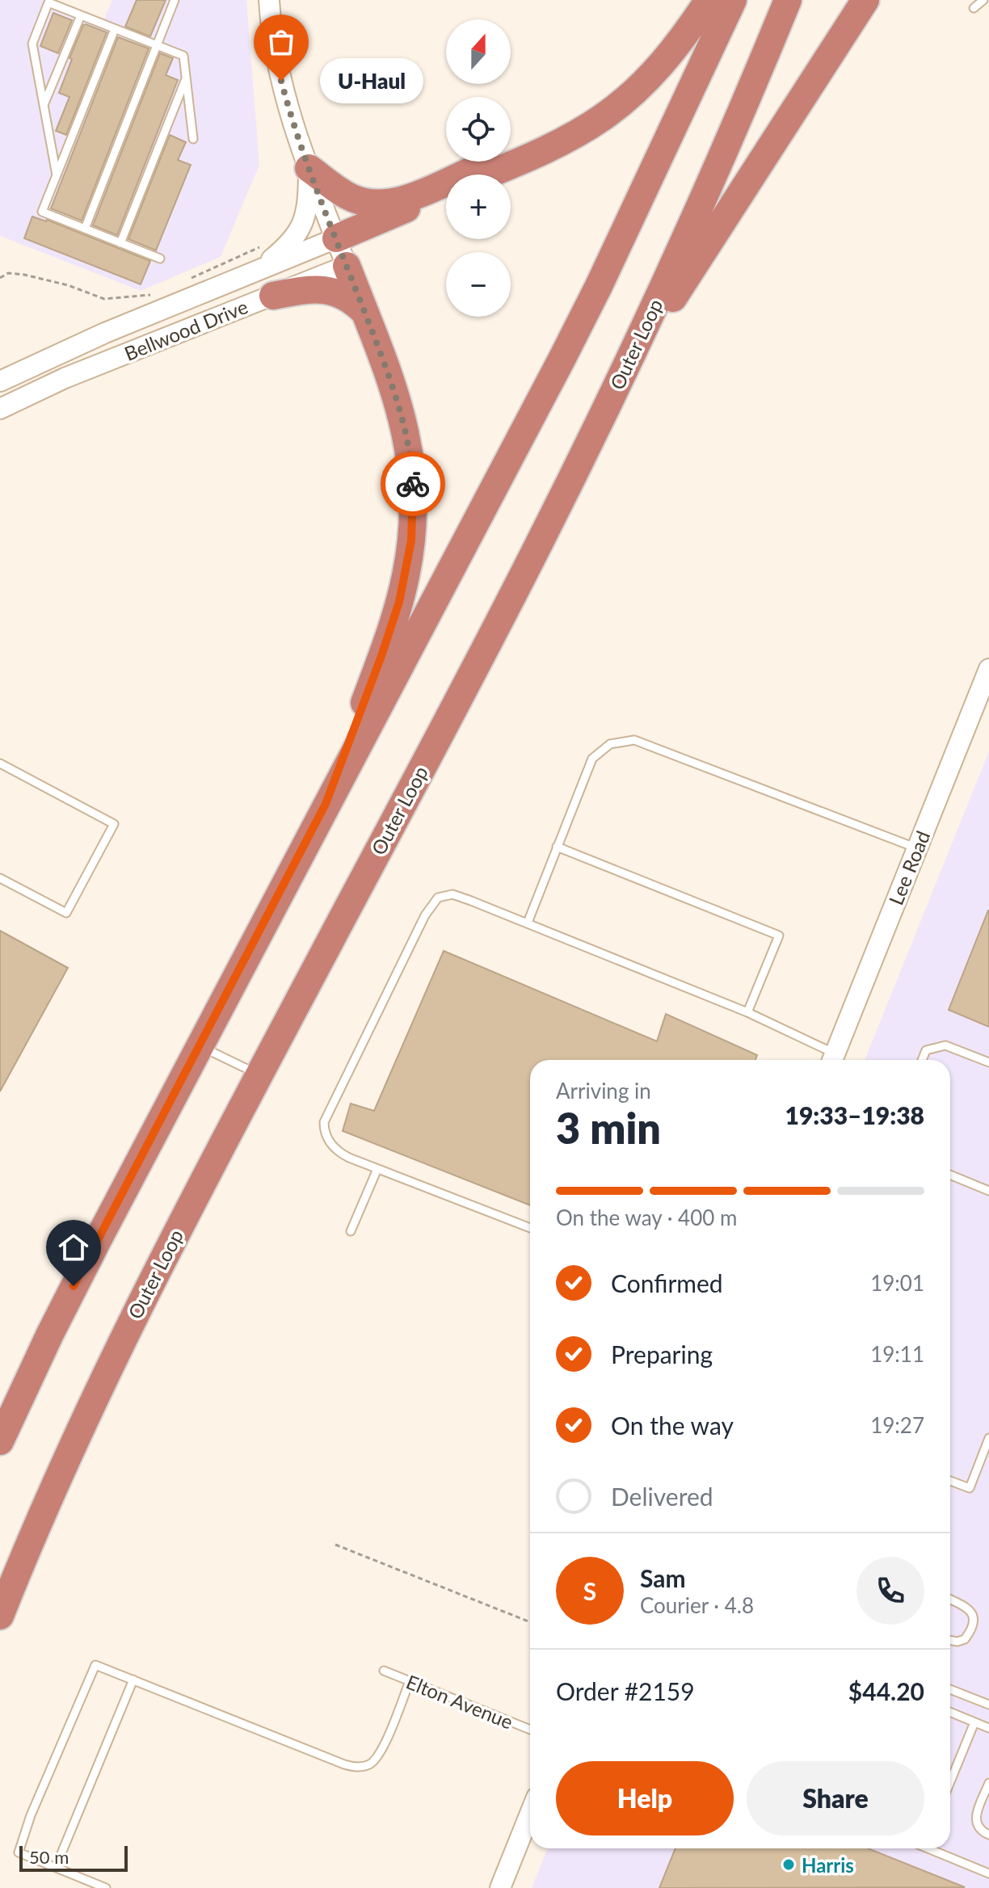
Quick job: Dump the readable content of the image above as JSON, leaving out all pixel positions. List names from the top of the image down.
{
  "streets": {
    "highway": ["Outer Loop"],
    "street": ["Bellwood Drive", "Lee Road"],
    "lane": ["Elton Avenue"]
  },
  "places": ["U-Haul", "Harris"],
  "scale_bar": "50 m",
  "north": "top",
  "page": {
    "map_buttons": ["+", "−"],
    "bubble": "U-Haul",
    "heading": ["3 min", "Arriving in", "19:33–19:38"],
    "panel": [
      "Sam",
      "Courier · 4.8",
      "Order #2159",
      "$44.20"
    ],
    "bar": "On the way · 400 m",
    "list": [
      ["Confirmed", "19:01"],
      ["Preparing", "19:11"],
      ["On the way", "19:27"],
      "Delivered"
    ],
    "round": "S",
    "buttons": ["Help", "Share"],
    "scale": "50 m"
  }
}
